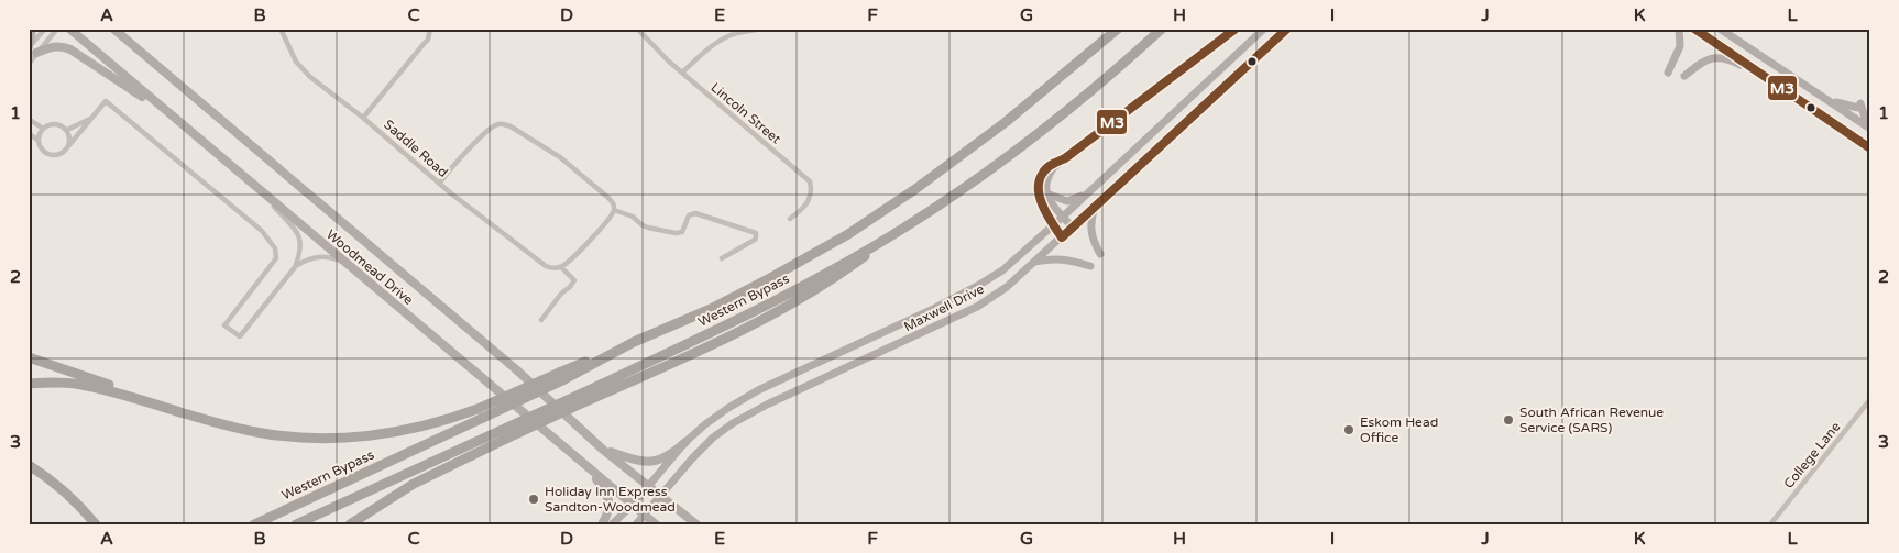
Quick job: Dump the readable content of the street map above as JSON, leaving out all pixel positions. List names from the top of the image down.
{
  "streets": {
    "highway": ["Western Bypass"],
    "main road": ["Woodmead Drive", "Maxwell Drive"],
    "street": ["Lincoln Street", "Saddle Road", "College Lane"]
  },
  "crossings": [
    ["Woodmead Drive", "Maxwell Drive"]
  ],
  "places": ["South African Revenue Service (SARS)", "Eskom Head Office", "Holiday Inn Express Sandton-Woodmead"],
  "lines": ["transit line M3"],
  "grid": {
    "columns": [
      "A",
      "B",
      "C",
      "D",
      "E",
      "F",
      "G",
      "H",
      "I",
      "J",
      "K",
      "L"
    ],
    "rows": ["1", "2", "3"]
  }
}
